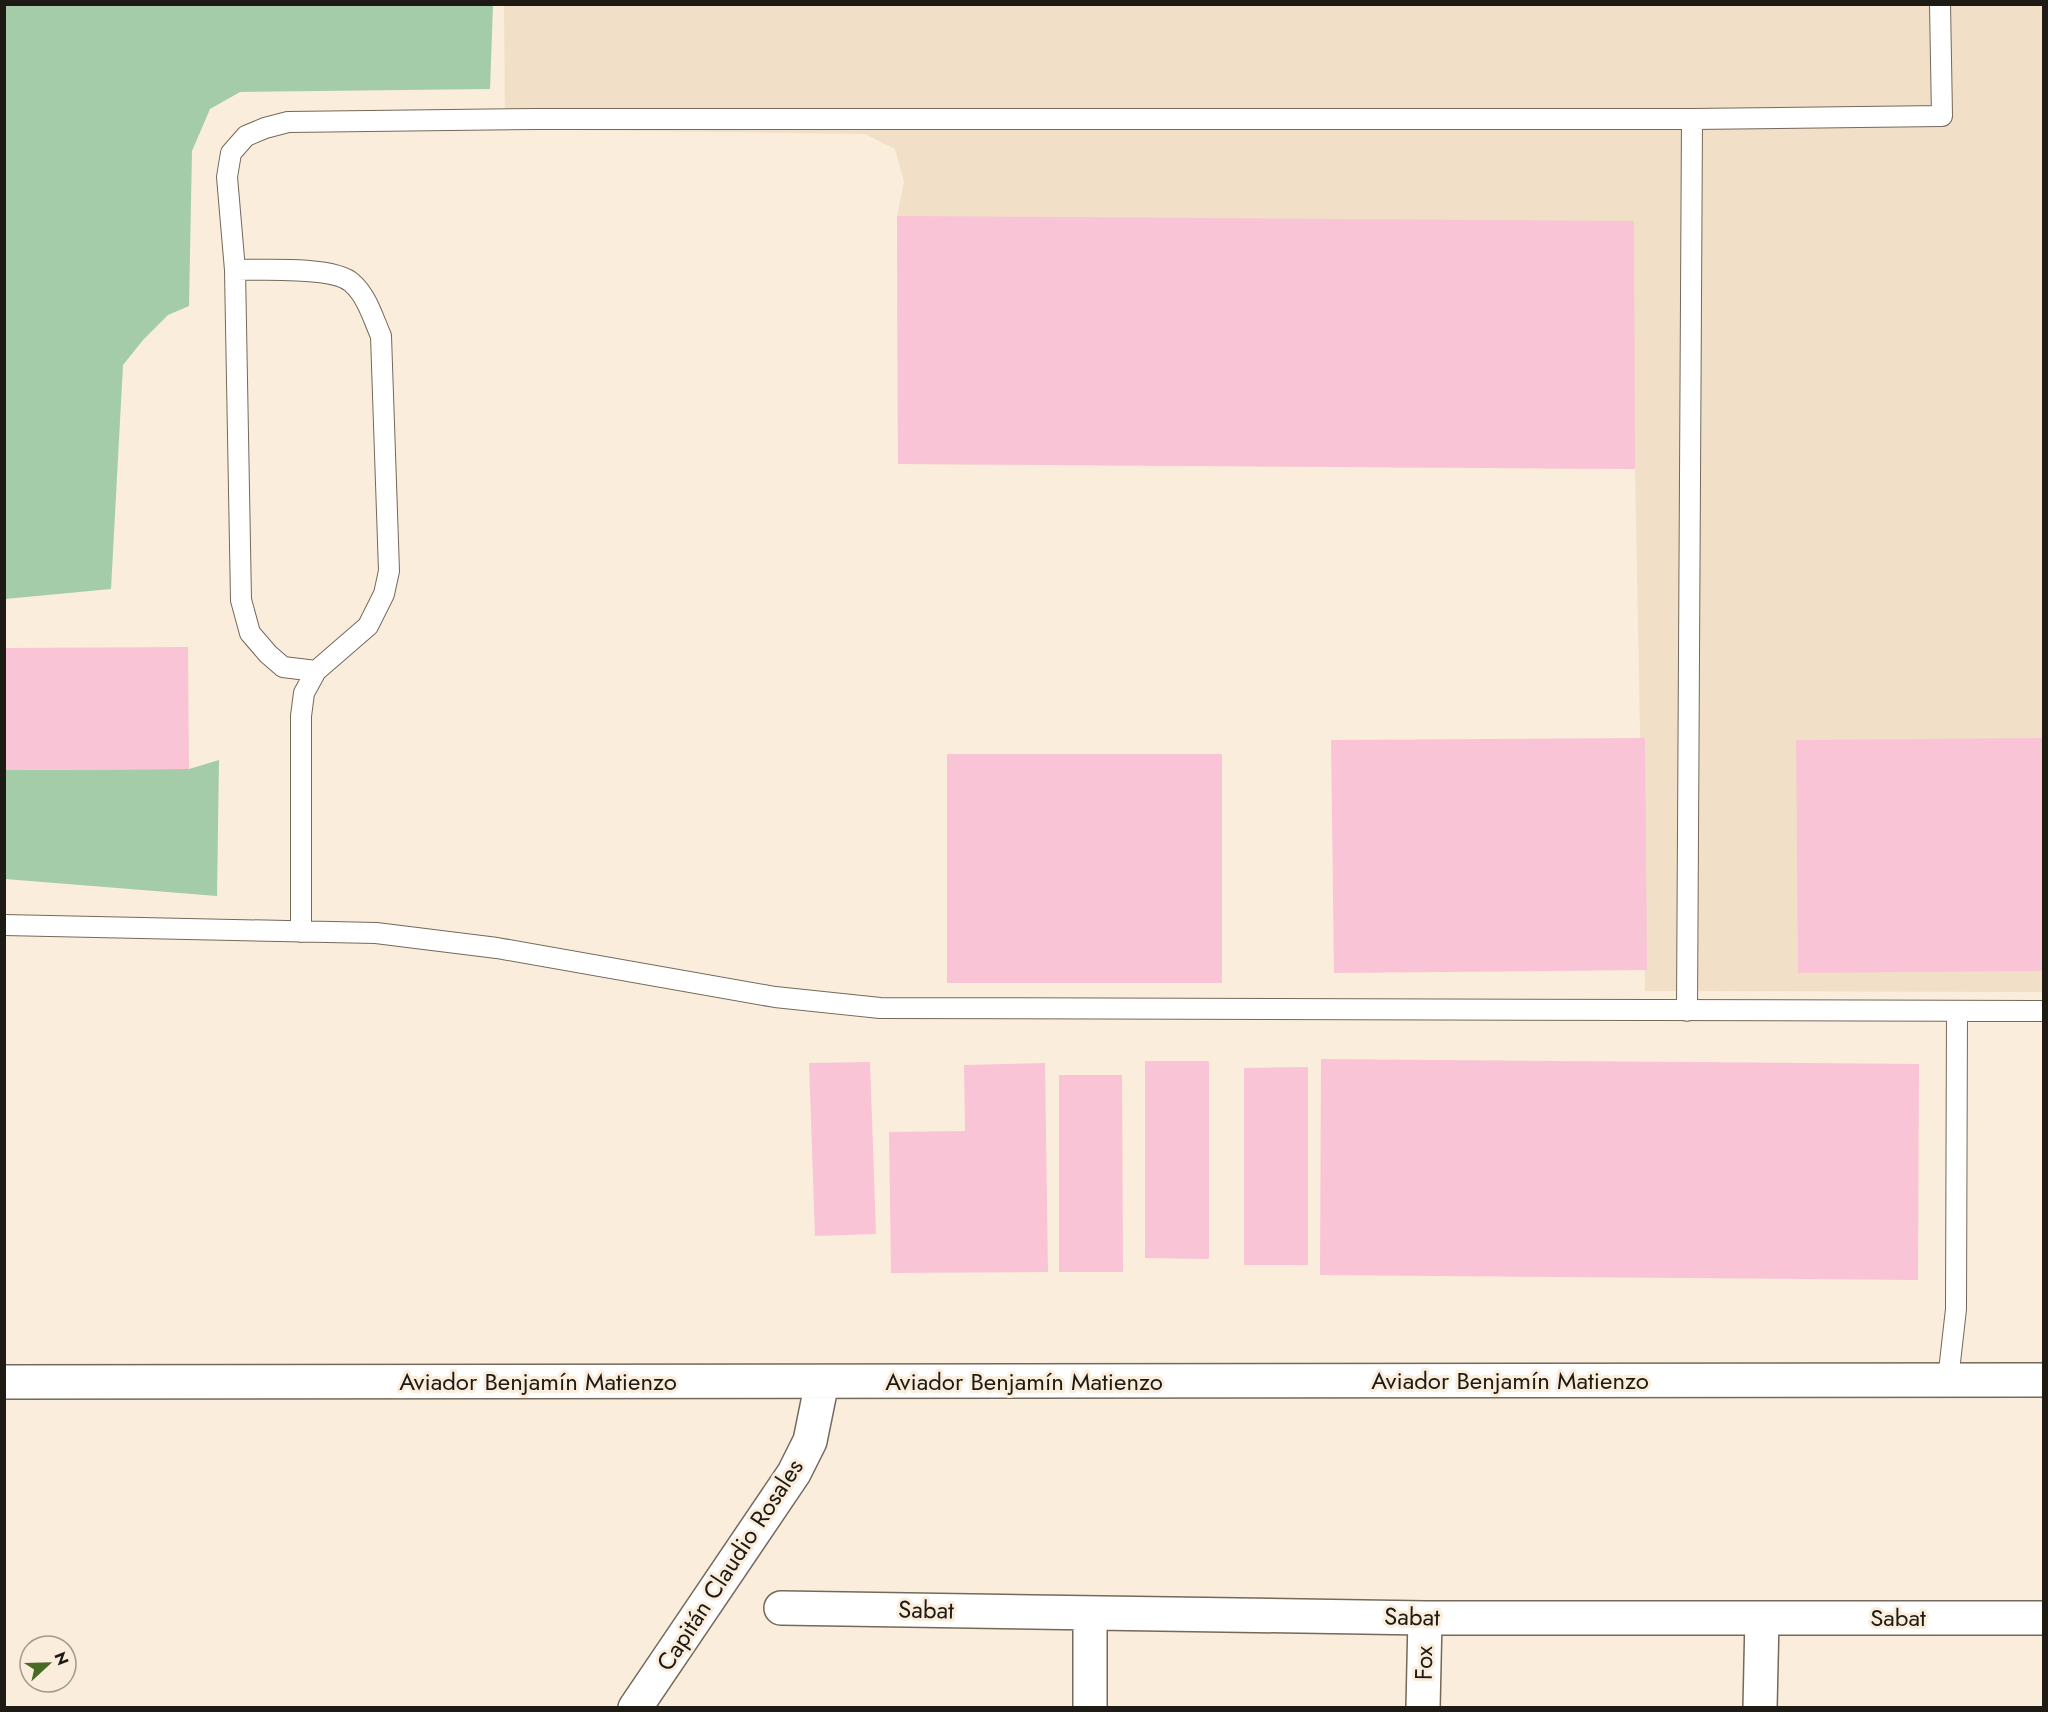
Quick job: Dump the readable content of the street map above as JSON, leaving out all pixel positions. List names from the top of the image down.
{
  "streets": {
    "street": [
      "Aviador Benjamín Matienzo",
      "Capitán Claudio Rosales",
      "Sabat",
      "Fox"
    ]
  },
  "crossings": [
    ["Aviador Benjamín Matienzo", "Capitán Claudio Rosales"],
    ["Sabat", "Fox"]
  ],
  "north": "right"
}
